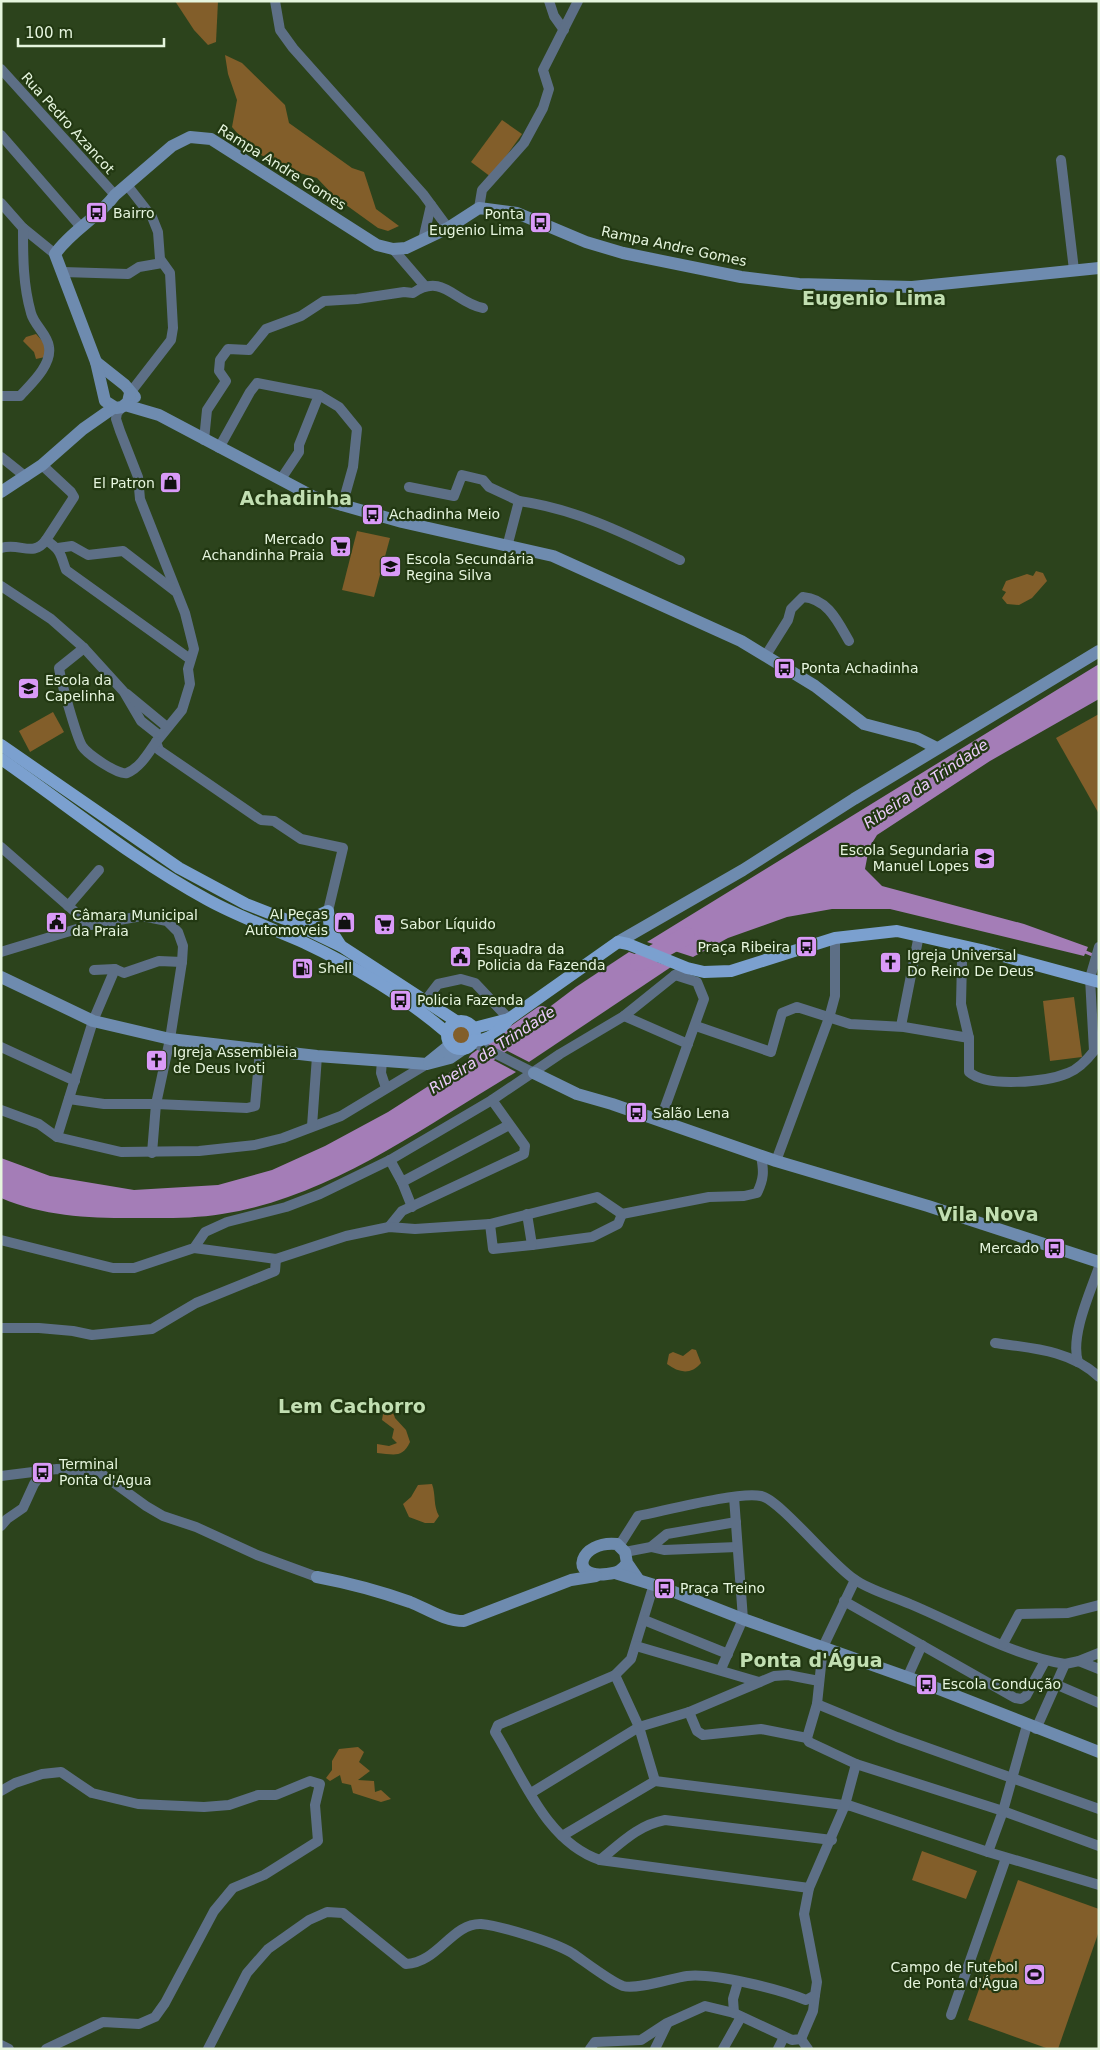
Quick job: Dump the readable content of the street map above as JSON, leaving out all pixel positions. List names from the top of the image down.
{
  "streets": {
    "street": ["Rua Pedro Azancot", "Rampa Andre Gomes"]
  },
  "districts": [
    "Eugenio Lima",
    "Achadinha",
    "Vila Nova",
    "Lem Cachorro",
    "Ponta d'Água"
  ],
  "water": ["Ribeira da Trindade"],
  "places": {
    "bus stop": [
      "Bairro",
      "Ponta Eugenio Lima",
      "Achadinha Meio",
      "Ponta Achadinha",
      "Praça Ribeira",
      "Policia Fazenda",
      "Salão Lena",
      "Mercado",
      "Terminal Ponta d'Agua",
      "Praça Treino",
      "Escola Condução"
    ],
    "shop": ["El Patron", "AI Peças Automoveis"],
    "supermarket": ["Mercado Achandinha Praia", "Sabor Líquido"],
    "school or university": ["Escola Secundária Regina Silva", "Escola da Capelinha", "Escola Segundaria Manuel Lopes"],
    "public building": ["Câmara Municipal da Praia", "Esquadra da Policia da Fazenda"],
    "church": ["Igreja Universal Do Reino De Deus", "Igreja Assembleia de Deus Ivoti"],
    "fuel station": ["Shell"],
    "sports": ["Campo de Futebol de Ponta d'Água"]
  },
  "scale_bar": "100 m"
}
